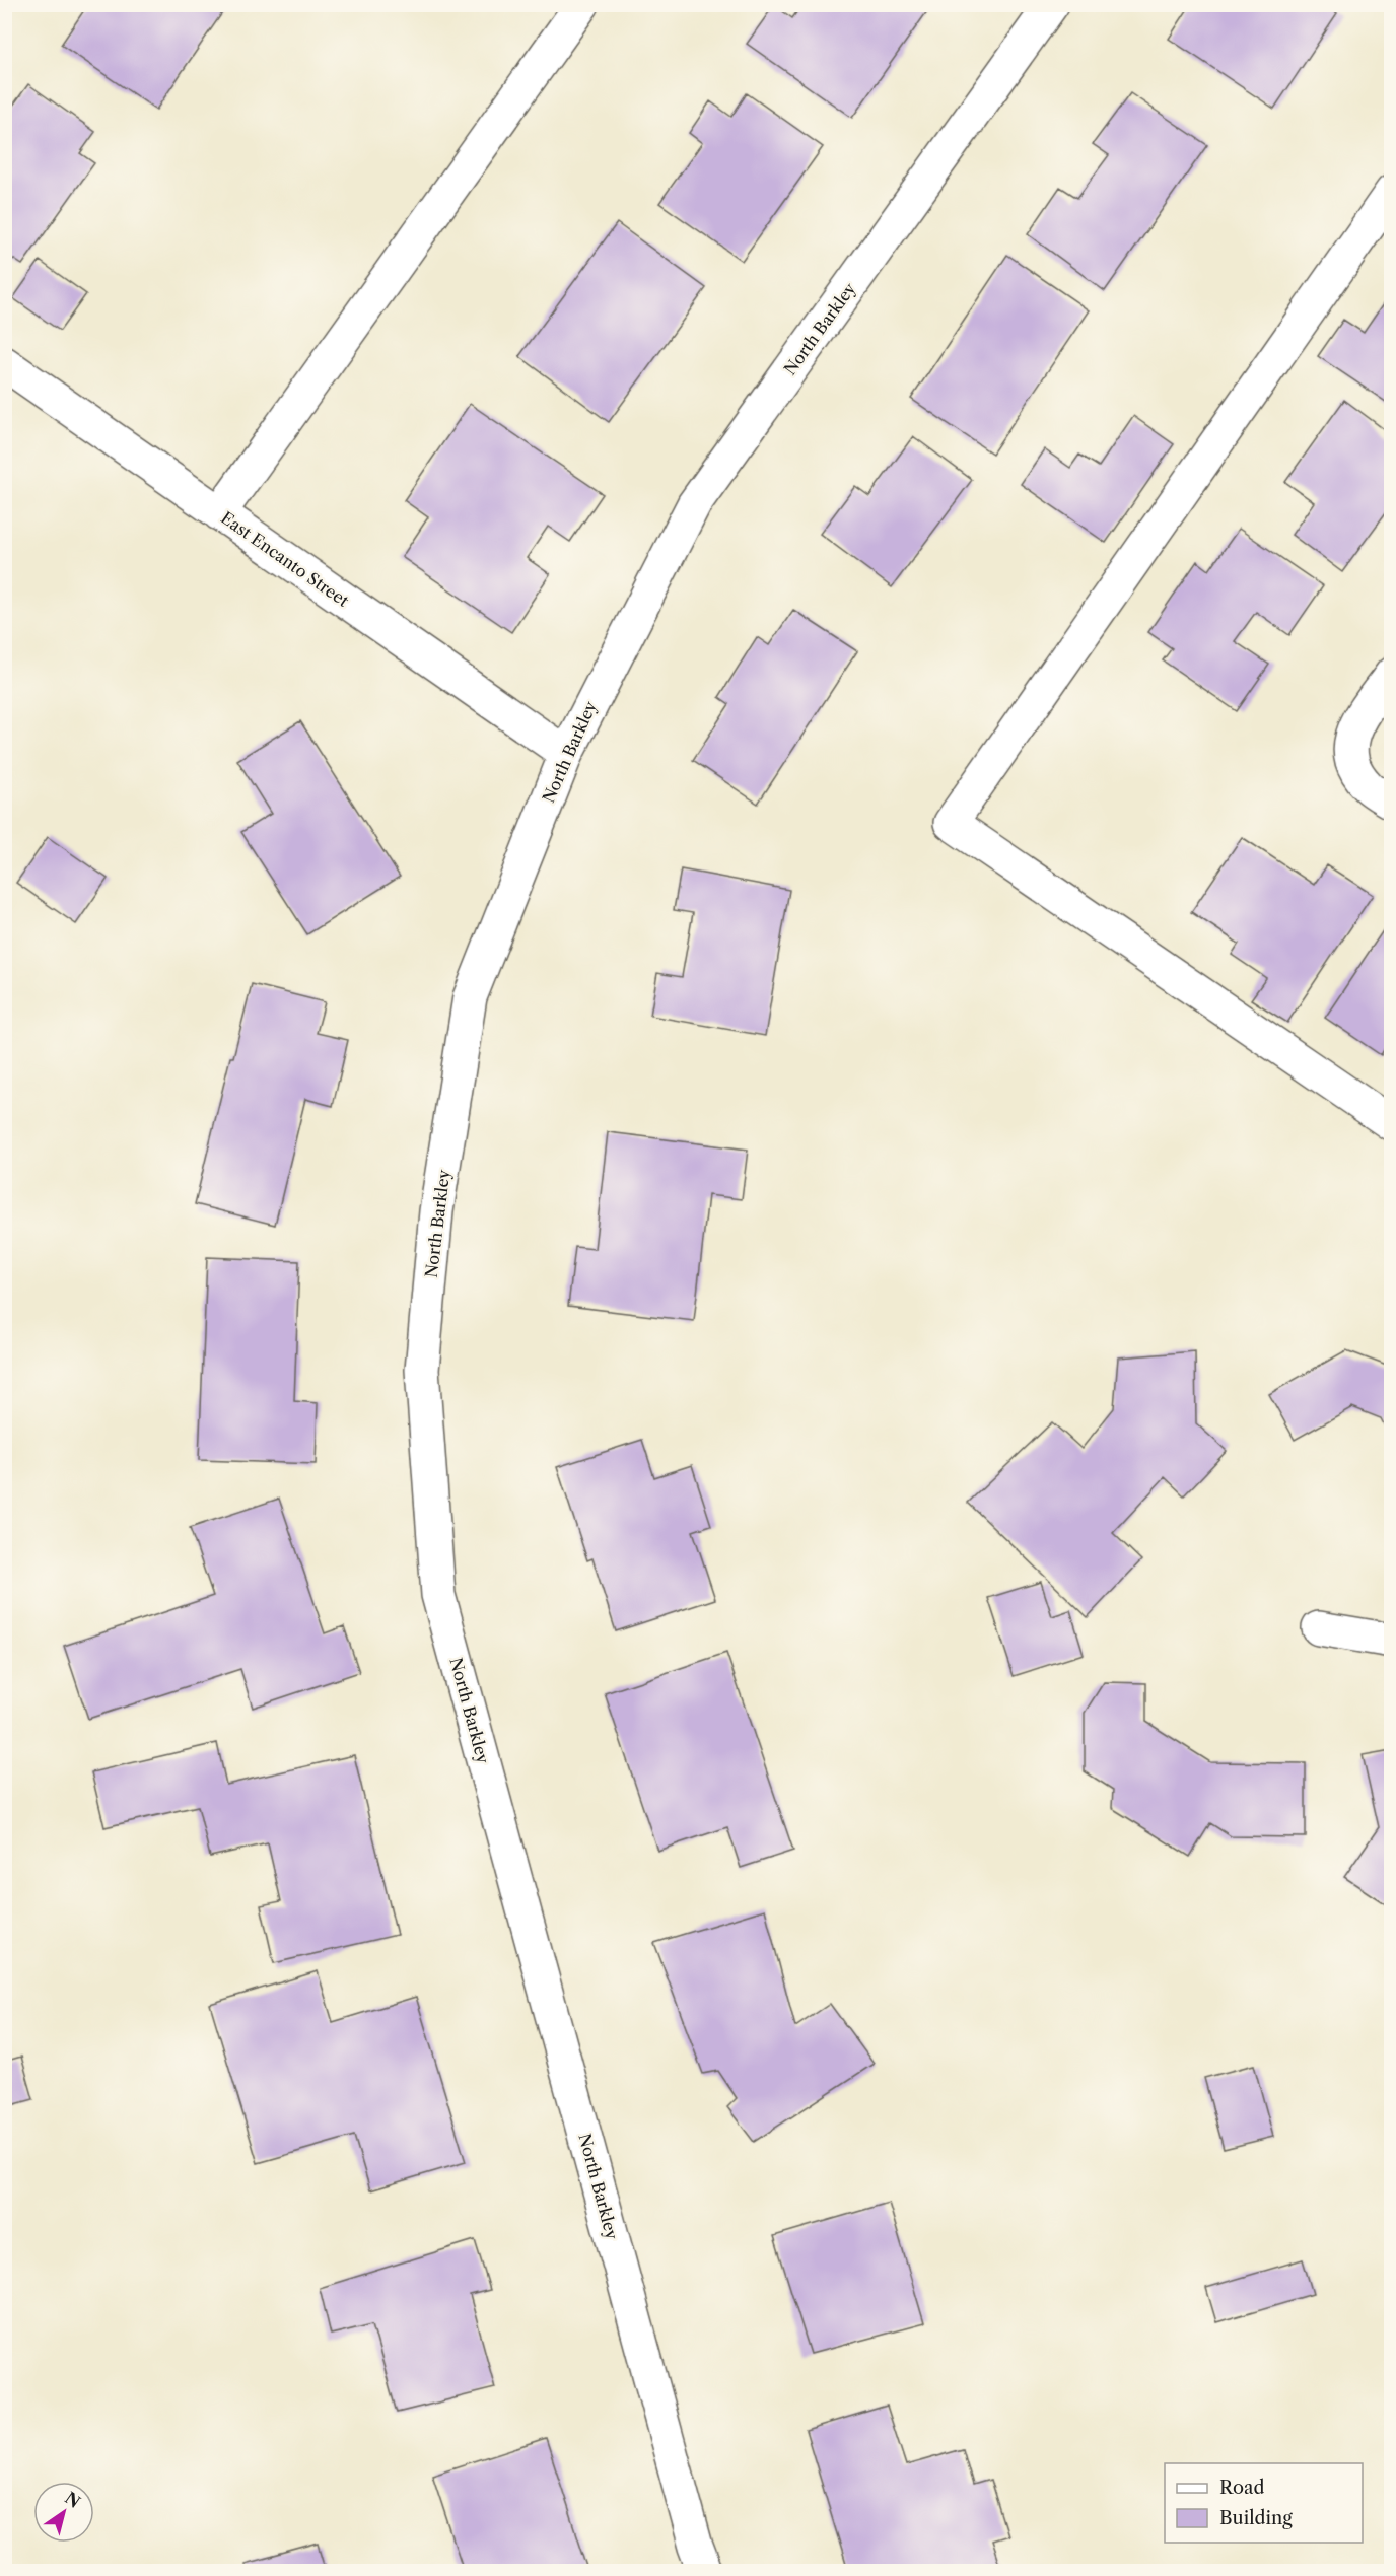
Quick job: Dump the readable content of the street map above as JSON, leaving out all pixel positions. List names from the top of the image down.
{
  "streets": {
    "street": ["North Barkley", "East Encanto Street"]
  },
  "crossings": [
    ["North Barkley", "East Encanto Street"]
  ],
  "legend": ["Road", "Building"],
  "north": "top right"
}
